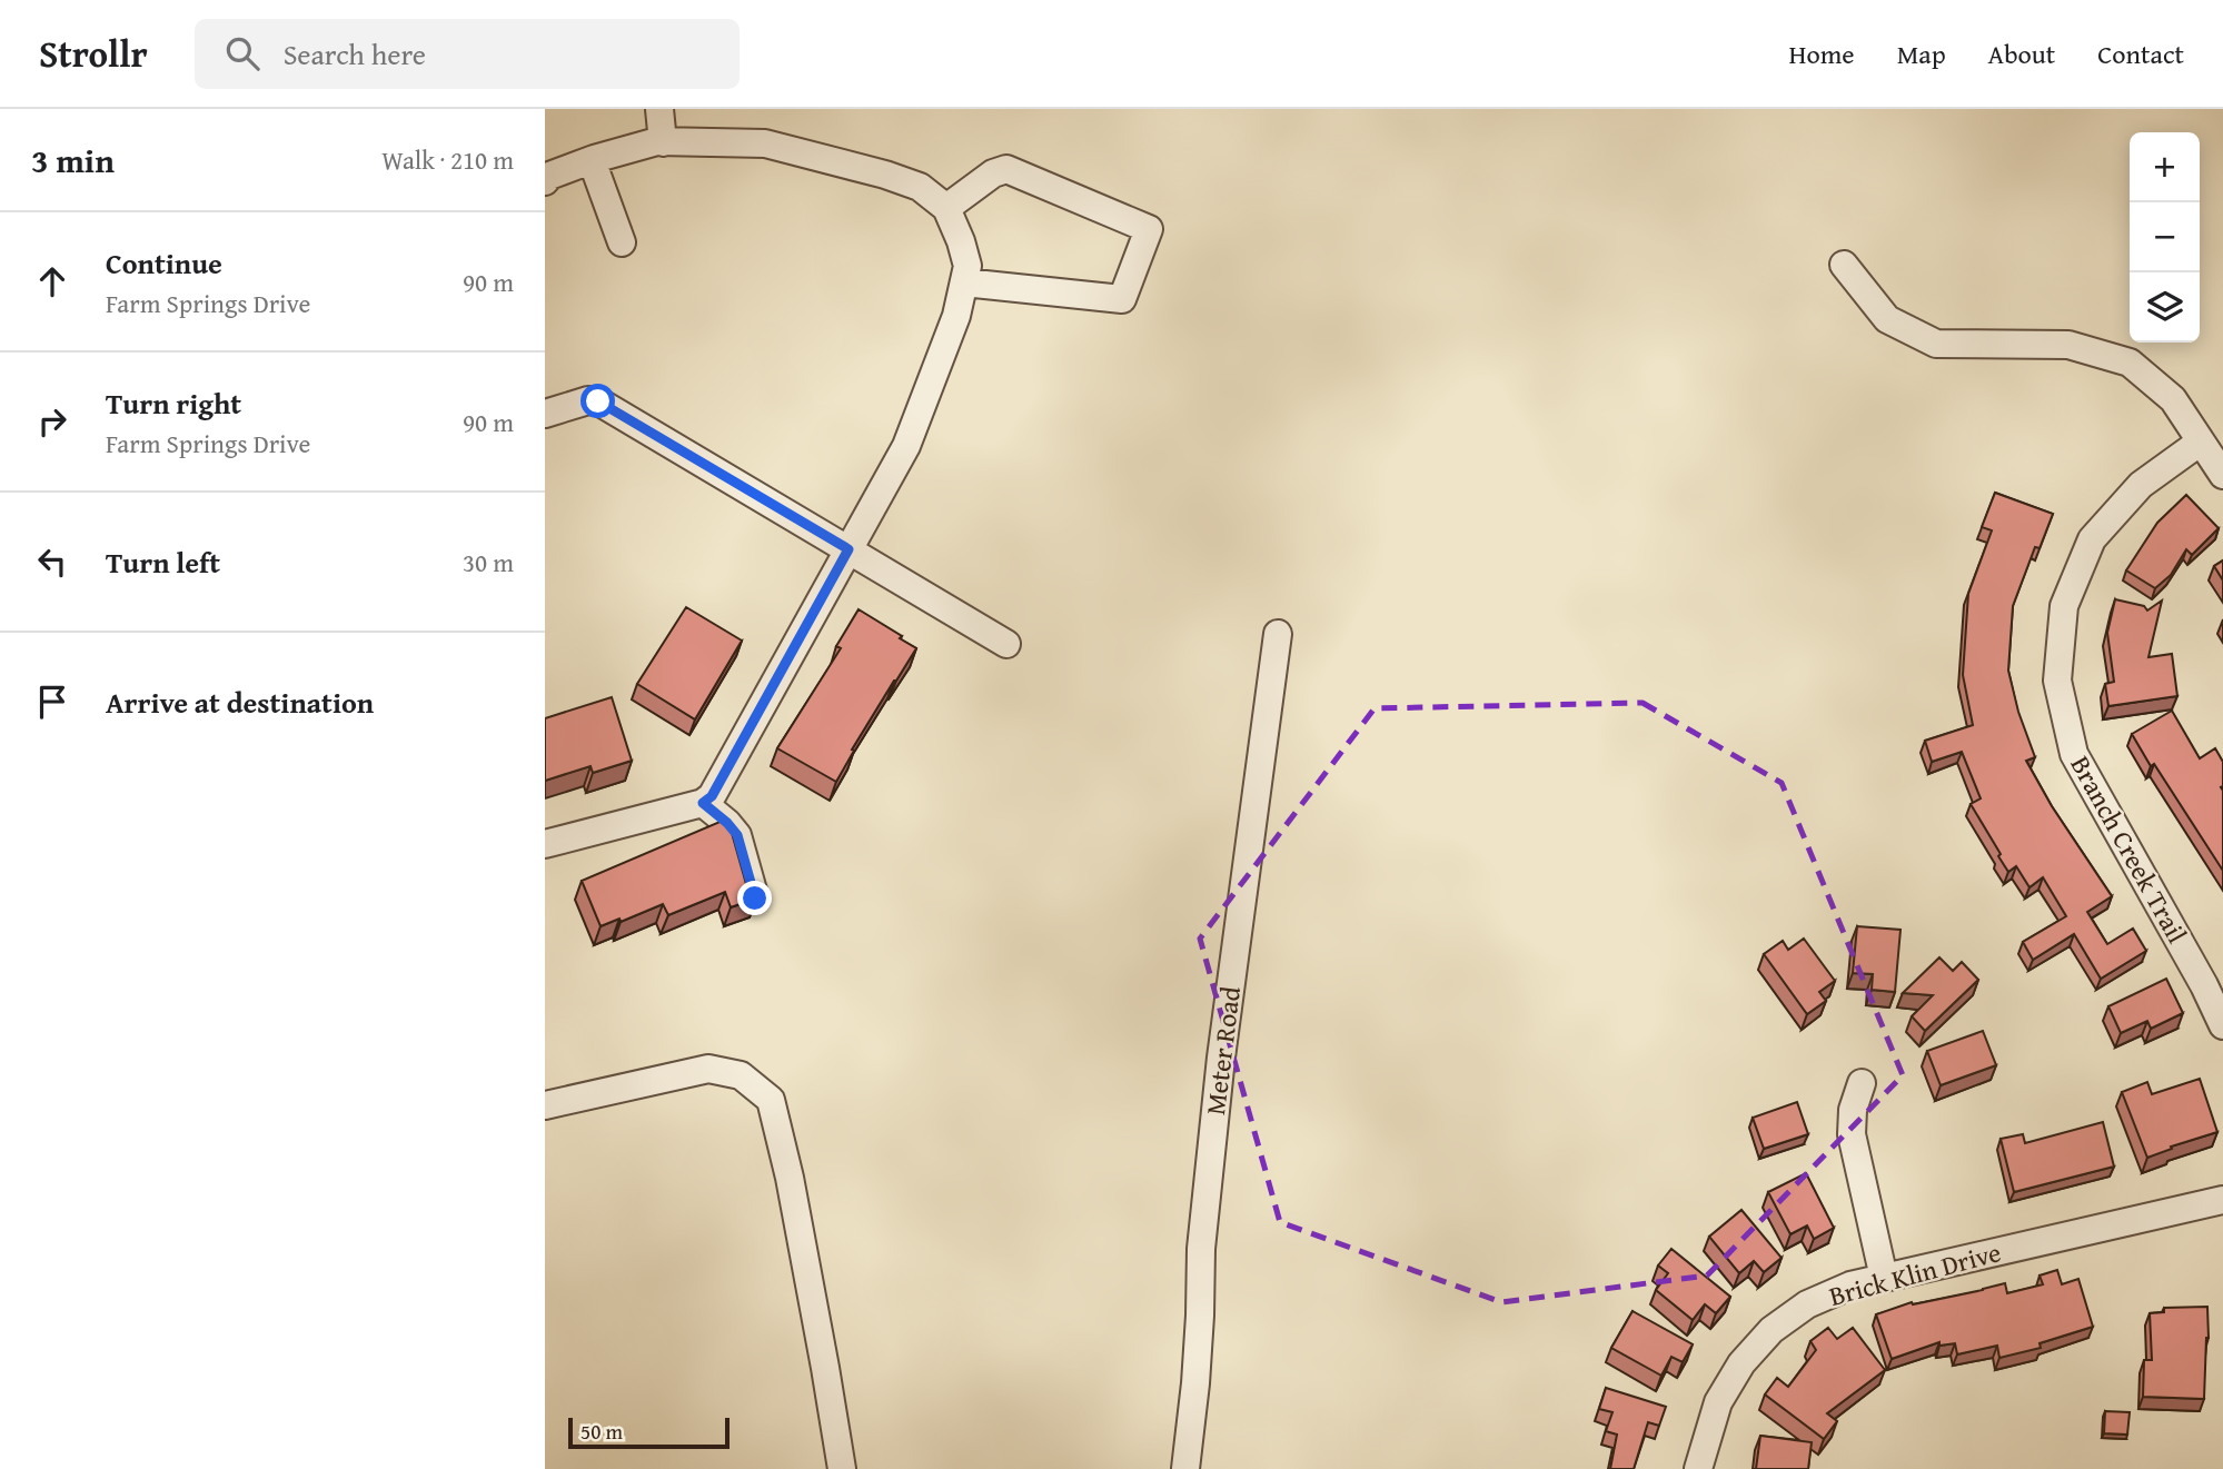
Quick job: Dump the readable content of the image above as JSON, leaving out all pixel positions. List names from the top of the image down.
{
  "streets": {
    "street": ["Branch Creek Trail", "Meter Road", "Brick Klin Drive"]
  },
  "scale_bar": "50 m",
  "page": {
    "header": "Strollr",
    "search": "Search here",
    "nav": [
      "Home",
      "Map",
      "About",
      "Contact"
    ],
    "heading": ["3 min", "Walk · 210 m"],
    "map_buttons": ["+", "−"],
    "list": [
      ["Continue", "Farm Springs Drive", "90 m"],
      ["Turn right", "Farm Springs Drive", "90 m"],
      ["Turn left", "30 m"],
      "Arrive at destination"
    ],
    "scale": "50 m"
  }
}
